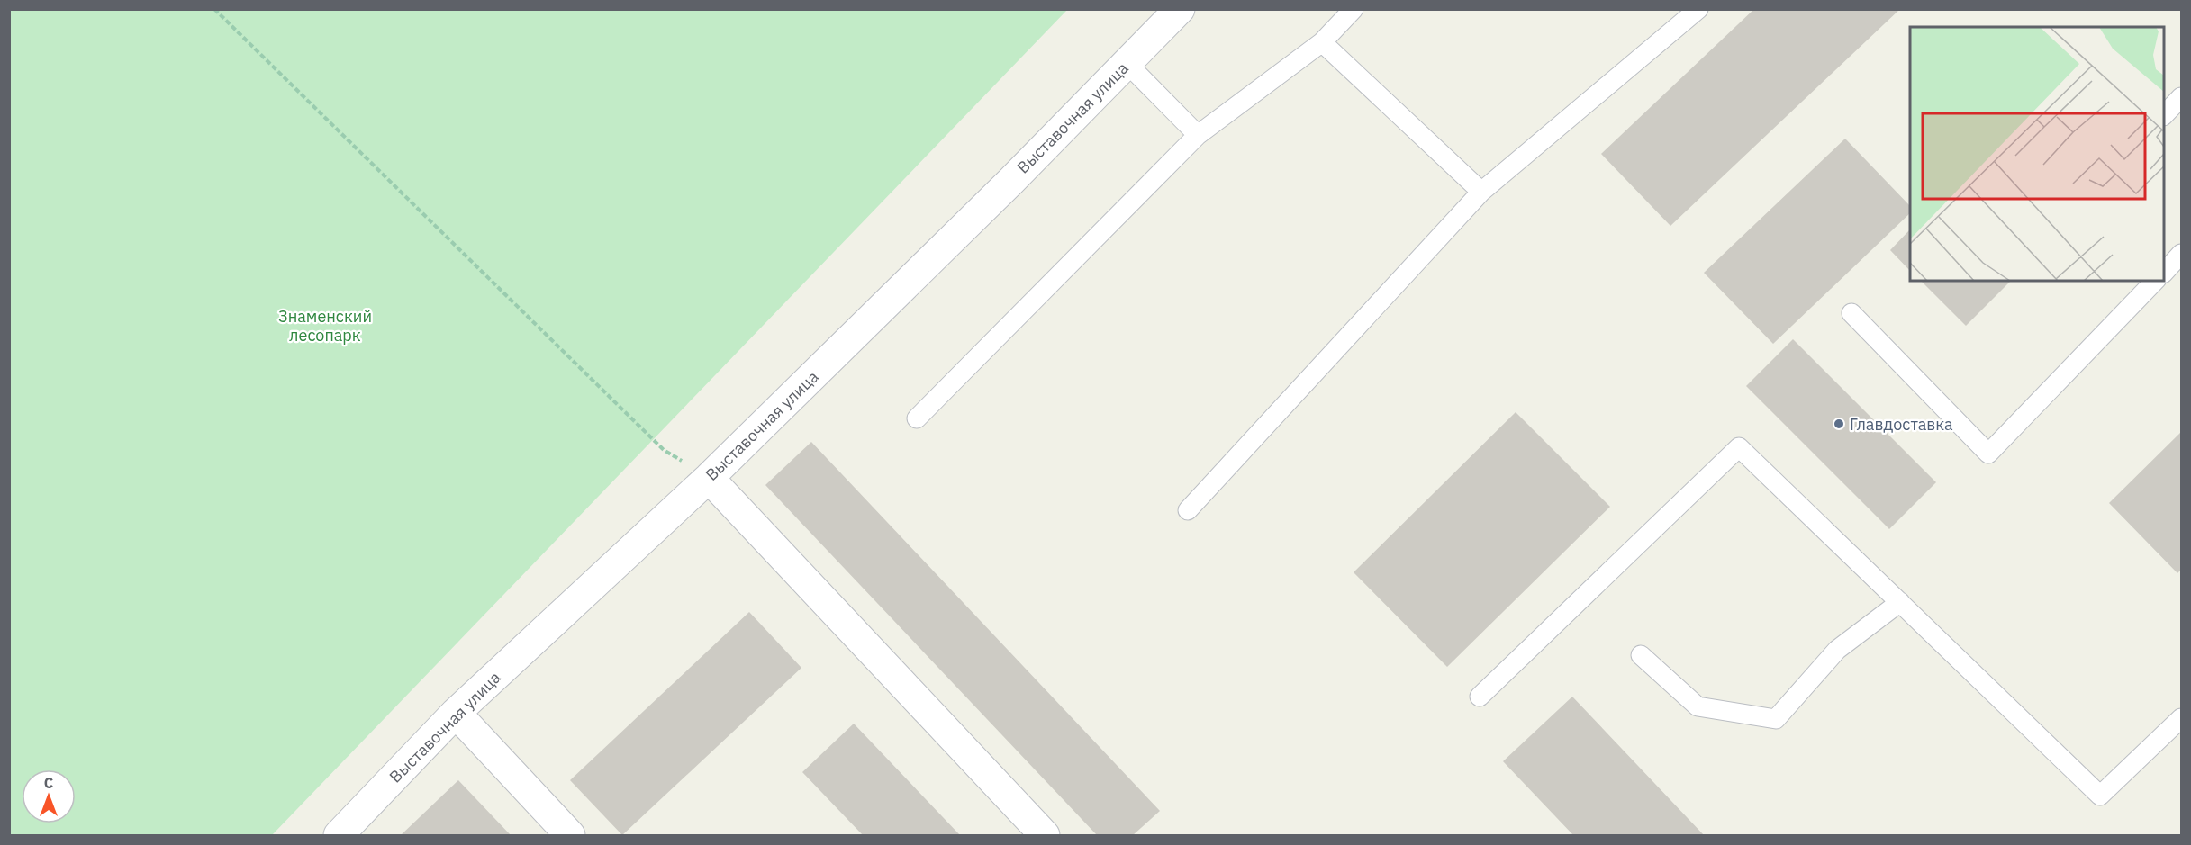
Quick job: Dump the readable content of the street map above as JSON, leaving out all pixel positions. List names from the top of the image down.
{
  "streets": {
    "street": ["Выставочная улица"]
  },
  "parks": ["Знаменский лесопарк"],
  "places": ["Главдоставка"],
  "north": "top"
}
